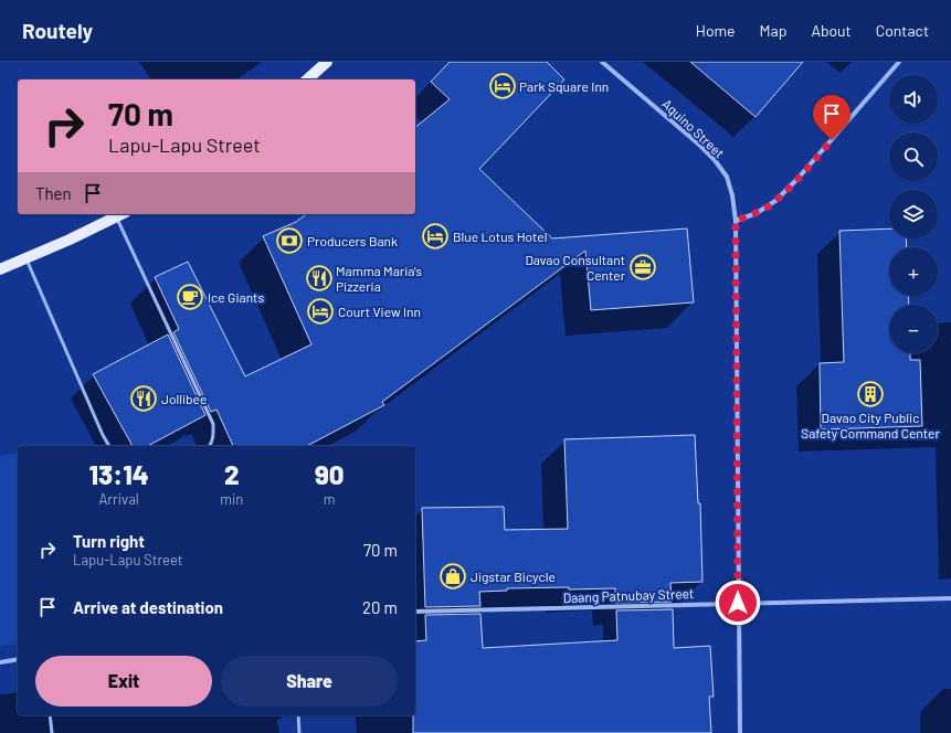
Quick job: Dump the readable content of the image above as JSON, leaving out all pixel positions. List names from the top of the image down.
{
  "streets": {
    "street": ["Aquino Street", "Daang Patnubay Street"]
  },
  "crossings": [
    ["Aquino Street", "Daang Patnubay Street"]
  ],
  "places": {
    "hotel": ["Park Square Inn", "Blue Lotus Hotel", "Court View Inn"],
    "bank": ["Producers Bank"],
    "office": ["Davao Consultant Center"],
    "restaurant": ["Mamma Maria's Pizzeria", "Jollibee"],
    "cafe": ["Ice Giants"],
    "building": ["Davao City Public Safety Command Center"],
    "shop": ["Jigstar Bicycle"]
  },
  "page": {
    "header": "Routely",
    "nav": [
      "Home",
      "Map",
      "About",
      "Contact"
    ],
    "map_buttons": ["+", "−"],
    "turn": ["70 m", "Lapu-Lapu Street"],
    "then": "Then",
    "eta": [
      "13:14",
      "Arrival",
      "2",
      "min",
      "90",
      "m"
    ],
    "list": [
      {
        "name": "Turn right",
        "note": "Lapu-Lapu Street",
        "value": "70 m"
      },
      {
        "name": "Arrive at destination",
        "value": "20 m"
      }
    ],
    "buttons": ["Exit", "Share"]
  }
}
